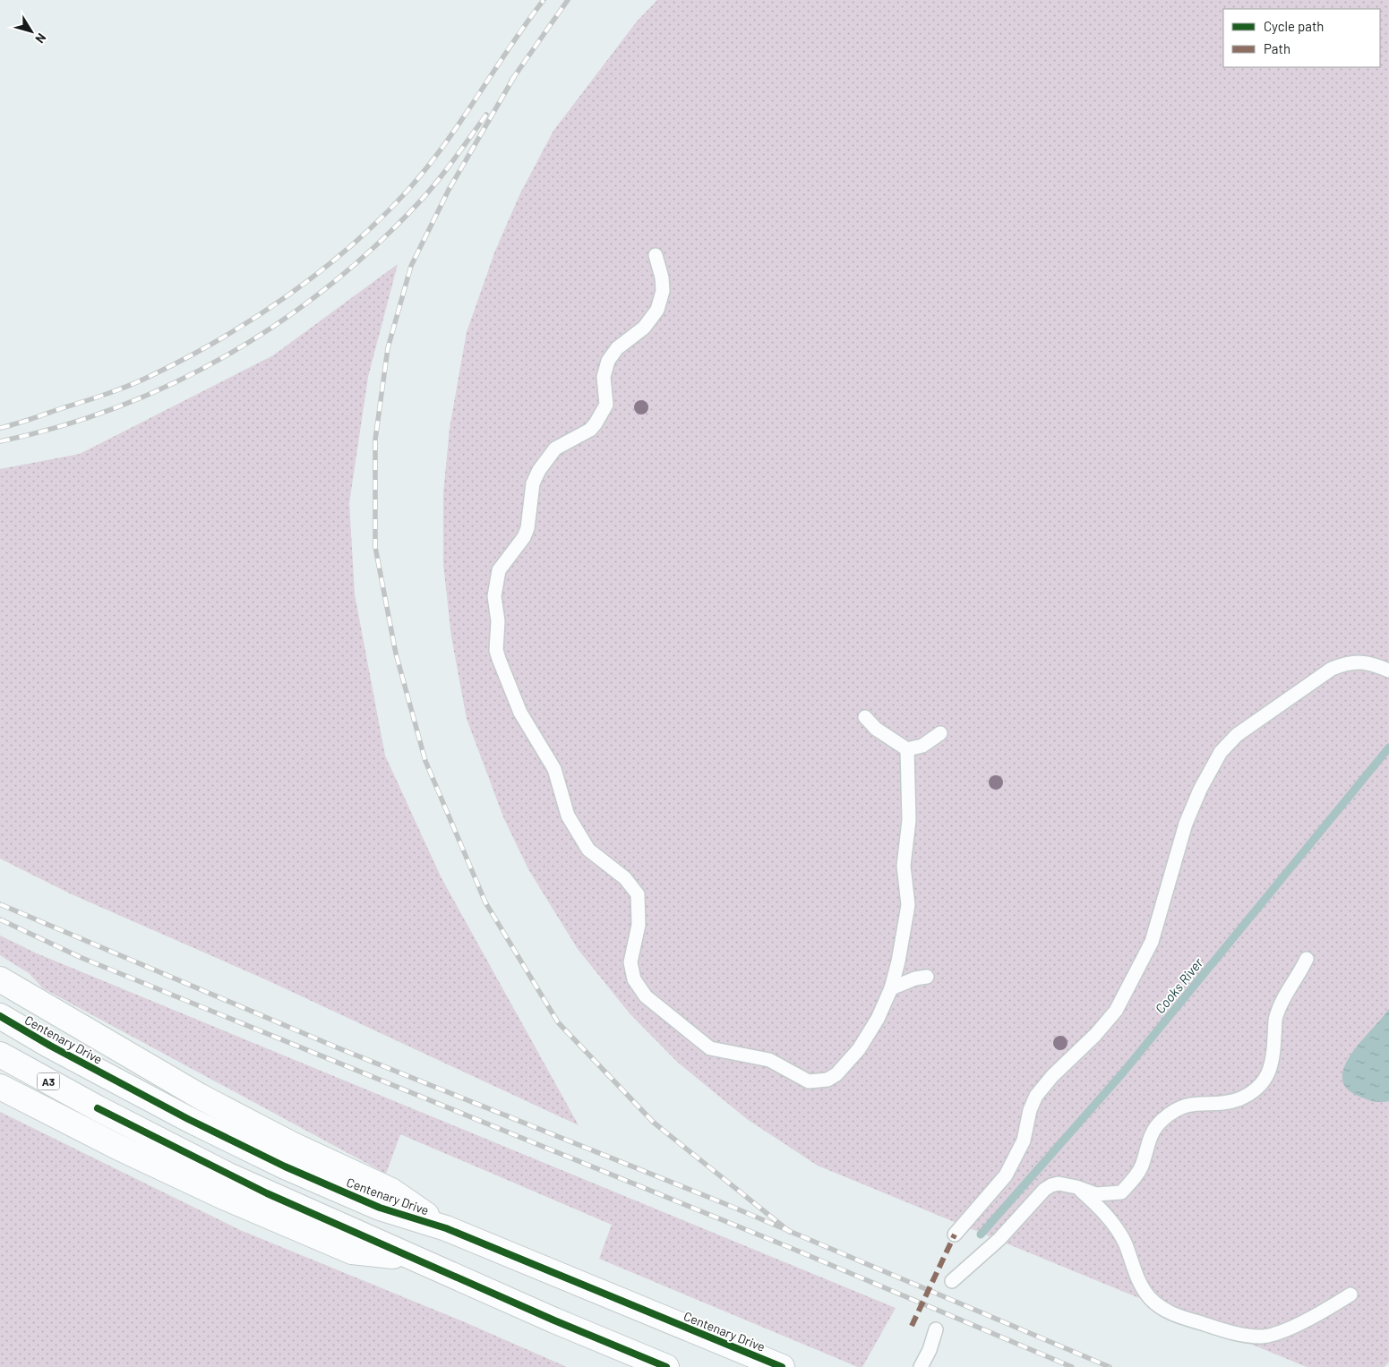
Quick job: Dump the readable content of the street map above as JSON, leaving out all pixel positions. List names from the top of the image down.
{
  "streets": {
    "highway": ["Centenary Drive", "A3"]
  },
  "water": ["Cooks River"],
  "legend": ["Cycle path", "Path"],
  "north": "bottom right"
}
